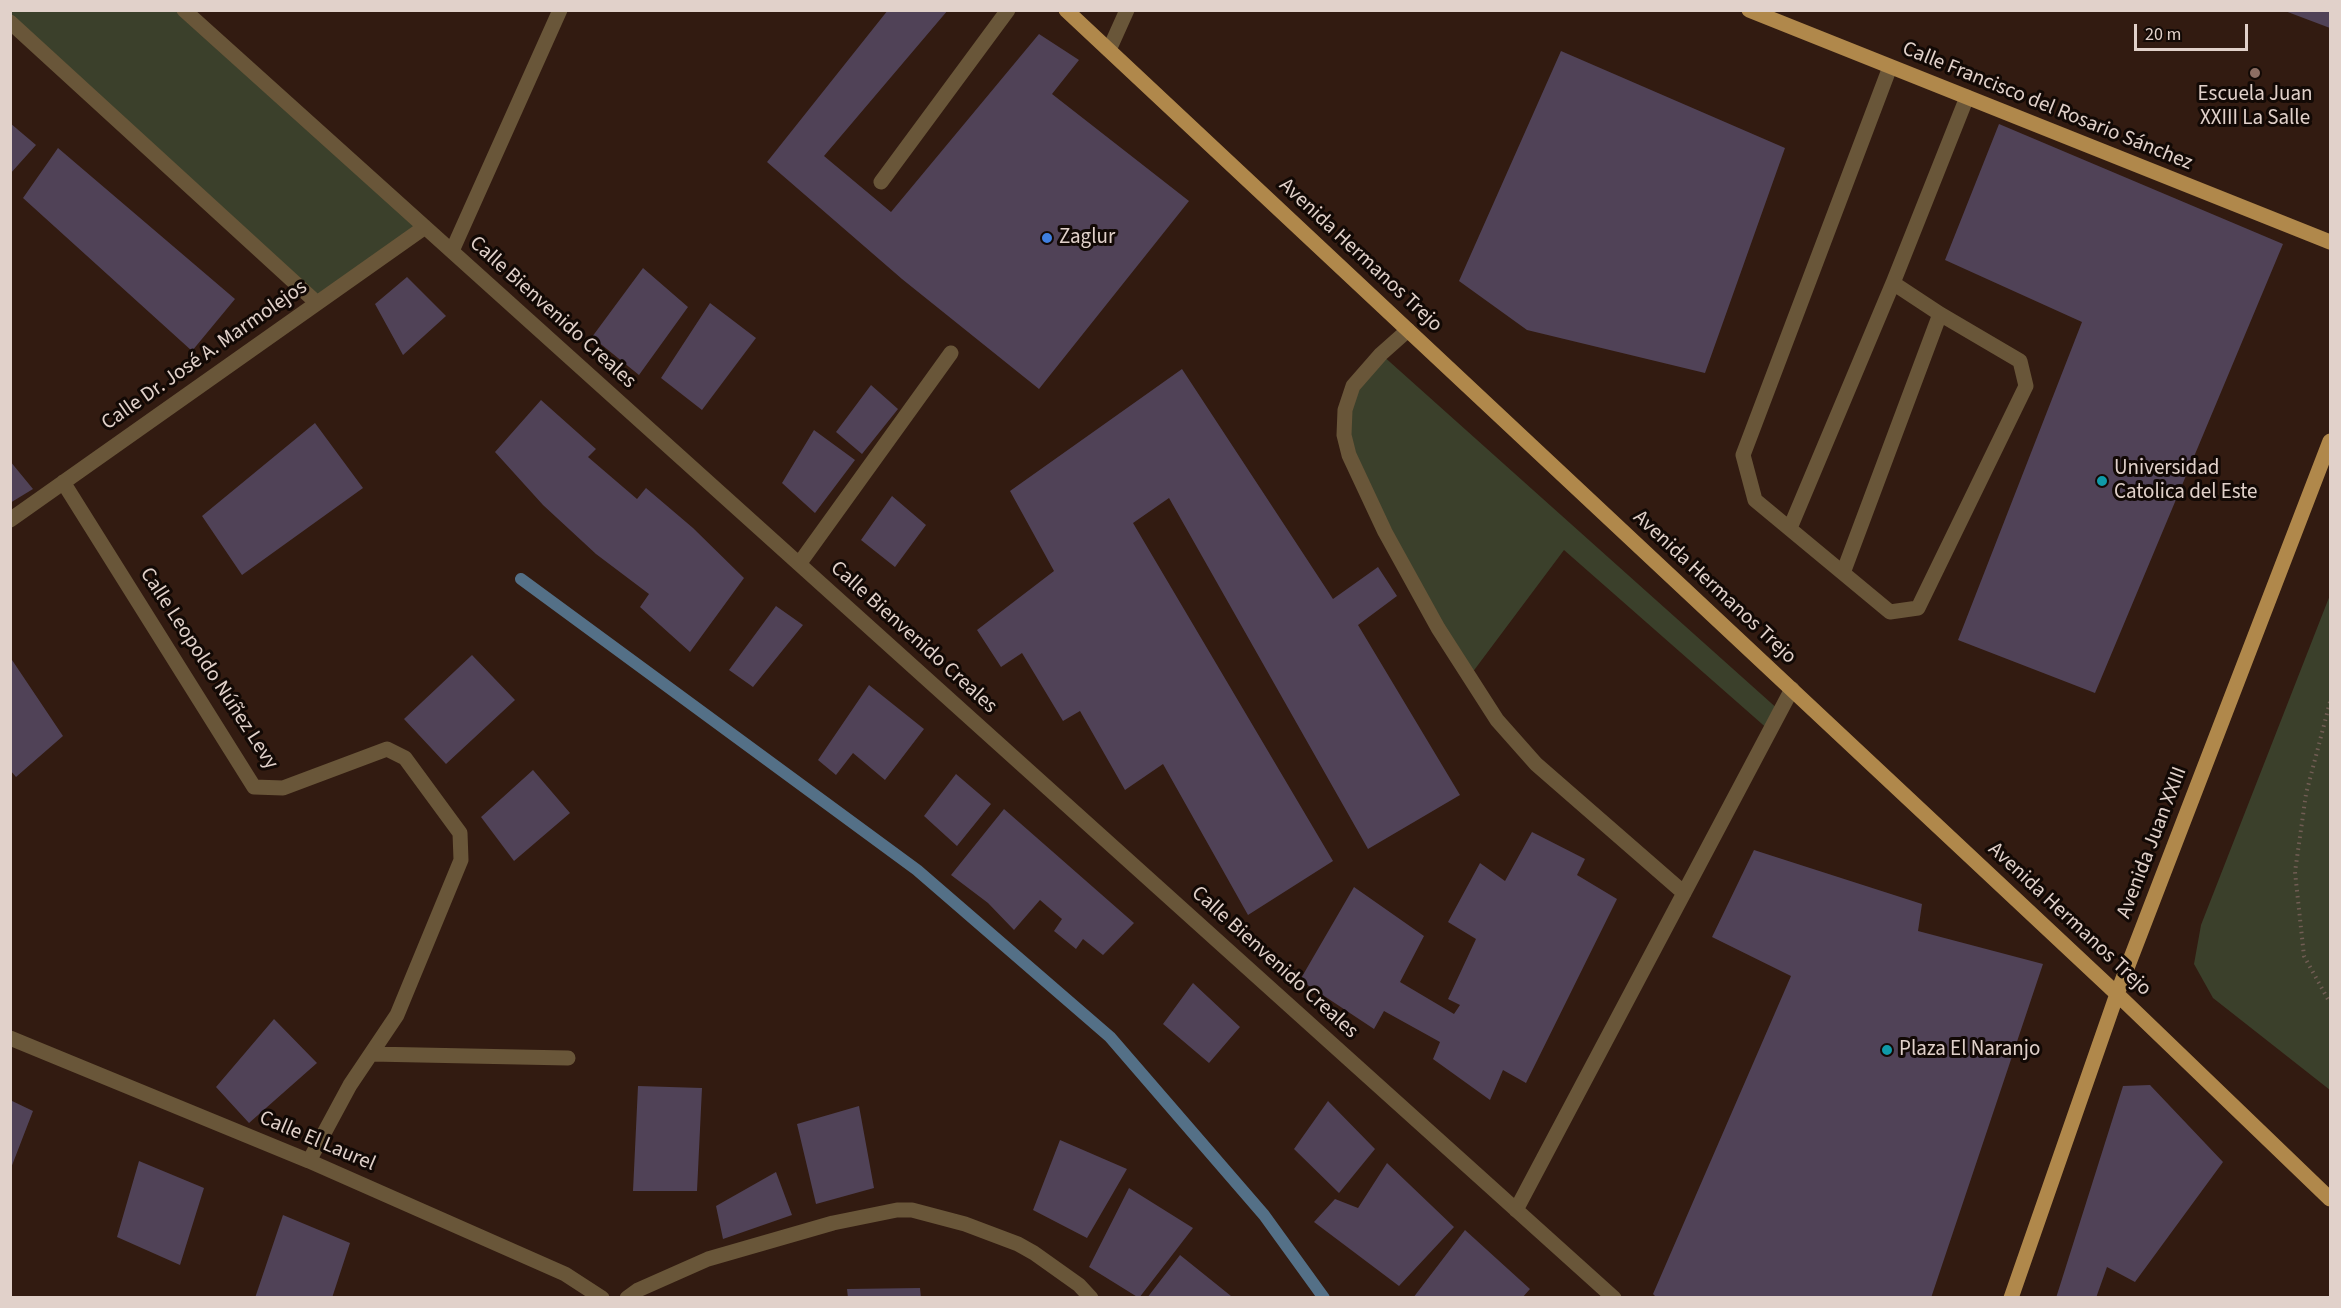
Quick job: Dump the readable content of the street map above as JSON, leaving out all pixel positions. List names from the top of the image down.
{
  "streets": {
    "main road": ["Calle Francisco del Rosario Sánchez", "Avenida Hermanos Trejo", "Avenida Juan XXIII"],
    "street": [
      "Calle Bienvenido Creales",
      "Calle Dr. José A. Marmolejos",
      "Calle Leopoldo Núñez Levy",
      "Calle El Laurel"
    ]
  },
  "crossings": [
    ["Avenida Hermanos Trejo", "Avenida Juan XXIII"],
    ["Calle Bienvenido Creales", "Calle Dr. José A. Marmolejos"],
    ["Calle Dr. José A. Marmolejos", "Calle Leopoldo Núñez Levy"],
    ["Calle Leopoldo Núñez Levy", "Calle El Laurel"]
  ],
  "places": [
    "Escuela Juan XXIII La Salle",
    "Zaglur",
    "Universidad Catolica del Este",
    "Plaza El Naranjo"
  ],
  "scale_bar": "20 m"
}
